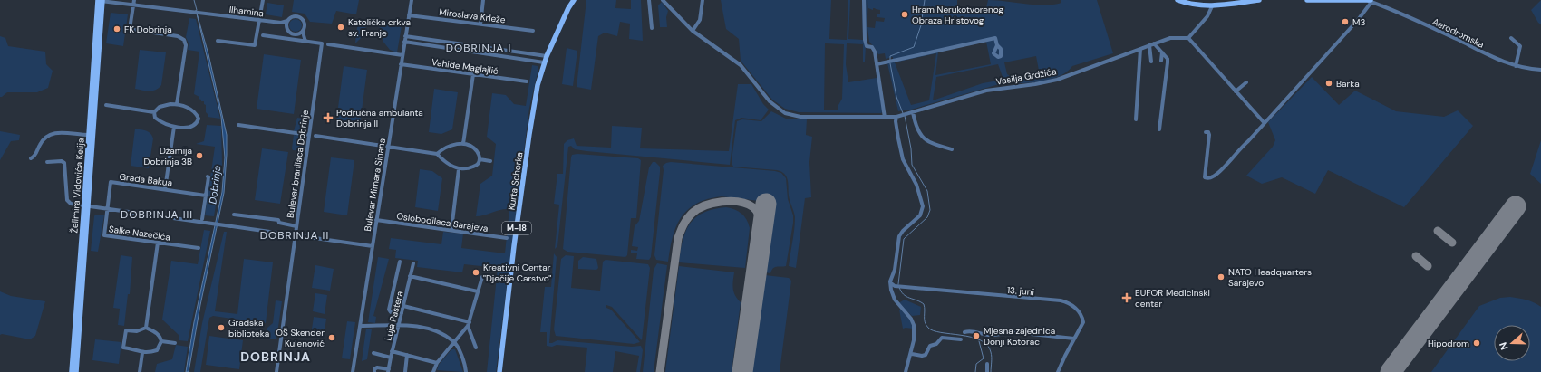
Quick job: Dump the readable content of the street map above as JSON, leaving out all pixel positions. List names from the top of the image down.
{
  "streets": {
    "main road": ["Kurta Schorka", "Želimira Vidovića Kelija", "M-18"],
    "street": [
      "Ilhamina",
      "Miroslava Krleže",
      "Aerodromska",
      "Vahide Maglajlić",
      "Vasilja Grdžića",
      "Bulevar branilaca Dobrinje",
      "Grada Bakua",
      "Bulevar Mimara Sinana",
      "Oslobodilaca Sarajeva",
      "Salke Nazečića",
      "13. juni",
      "Luja Pastera"
    ]
  },
  "crossings": [
    ["Ilhamina", "Želimira Vidovića Kelija"],
    ["Miroslava Krleže", "Bulevar Mimara Sinana"],
    ["Vahide Maglajlić", "Bulevar Mimara Sinana"],
    ["Grada Bakua", "Salke Nazečića"],
    ["Bulevar Mimara Sinana", "Oslobodilaca Sarajeva"]
  ],
  "districts": [
    "DOBRINJA I",
    "DOBRINJA III",
    "DOBRINJA II",
    "DOBRINJA"
  ],
  "water": ["Dobrinja"],
  "places": {
    "other": [
      "Hram Nerukotvorenog Obraza Hristovog",
      "M3",
      "Katolička crkva sv. Franje",
      "FK Dobrinja",
      "Barka",
      "Džamija Dobrinja 3B",
      "Kreativni Centar \"Dječije Carstvo\"",
      "NATO Headquarters Sarajevo",
      "Gradska biblioteka",
      "Mjesna zajednica Donji Kotorac",
      "OŠ Skender Kulenović",
      "Hipodrom"
    ],
    "health": ["Područna ambulanta Dobrinja II", "EUFOR Medicinski centar"]
  },
  "north": "left"
}
